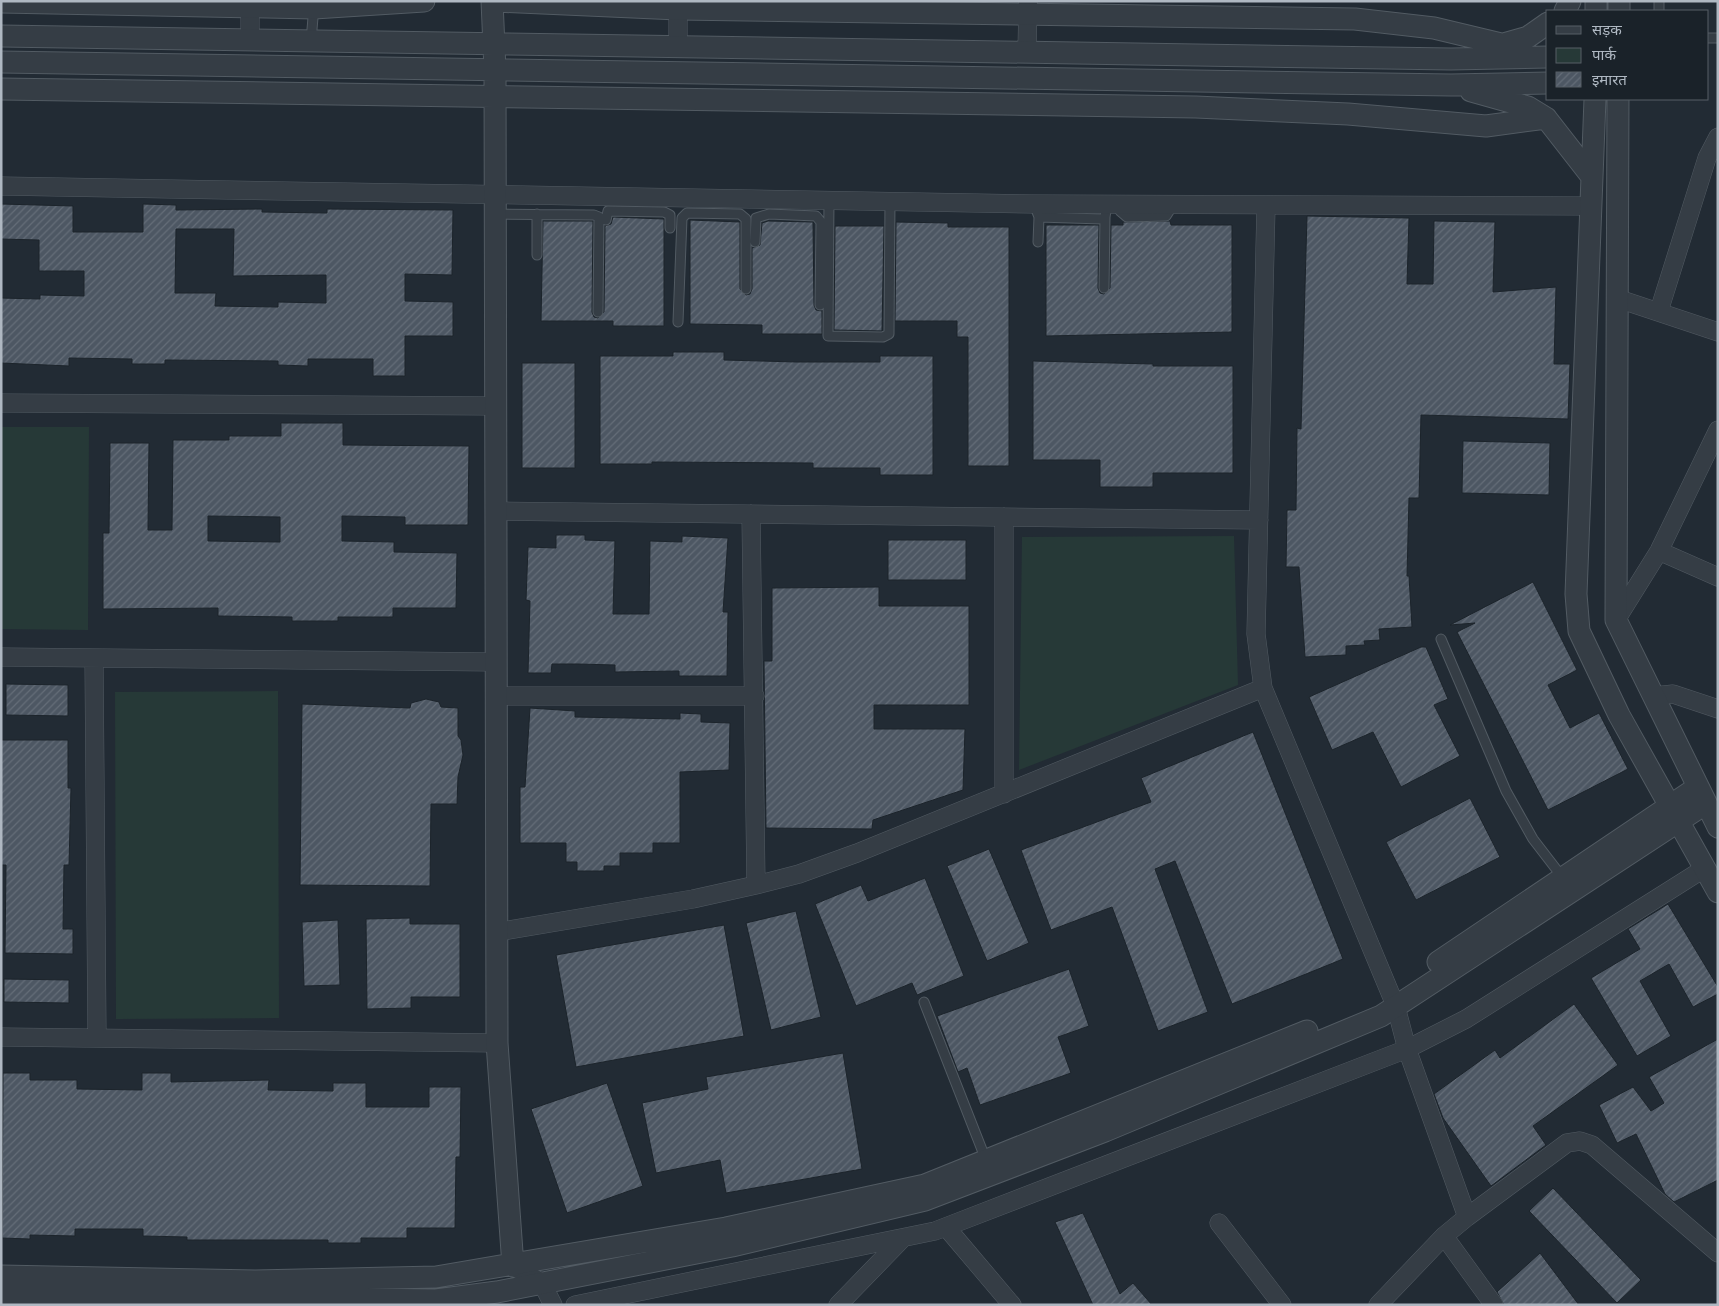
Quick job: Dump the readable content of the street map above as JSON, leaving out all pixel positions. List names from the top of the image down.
{
  "legend": ["सड़क", "पार्क", "इमारत"]
}
